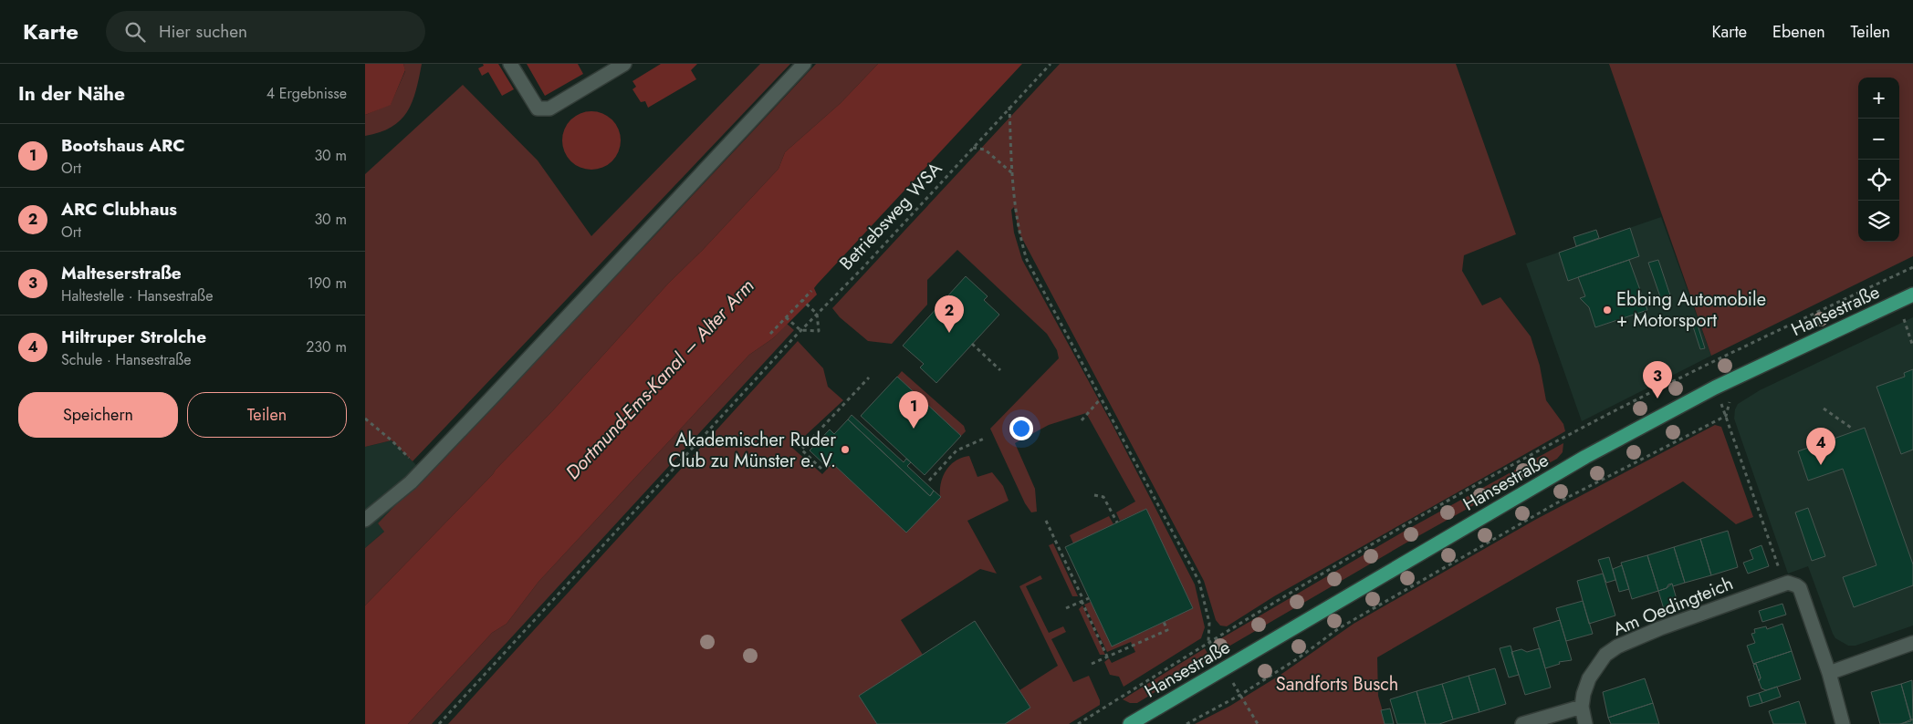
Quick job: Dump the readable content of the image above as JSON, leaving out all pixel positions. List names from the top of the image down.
{
  "streets": {
    "main road": ["Hansestraße"],
    "street": ["Am Oedingteich"],
    "path": ["Betriebsweg WSA"]
  },
  "water": ["Dortmund-Ems-Kanal – Alter Arm"],
  "parks": ["Sandforts Busch"],
  "places": ["Ebbing Automobile + Motorsport", "Akademischer Ruder Club zu Münster e. V."],
  "page": {
    "header": "Karte",
    "search": "Hier suchen",
    "nav": ["Karte", "Ebenen", "Teilen"],
    "heading": ["In der Nähe", "4 Ergebnisse"],
    "map_buttons": ["+", "−"],
    "list": [
      {
        "mark": "1",
        "name": "Bootshaus ARC",
        "note": "Ort",
        "value": "30 m"
      },
      {
        "mark": "2",
        "name": "ARC Clubhaus",
        "note": "Ort",
        "value": "30 m"
      },
      {
        "mark": "3",
        "name": "Malteserstraße",
        "note": "Haltestelle · Hansestraße",
        "value": "190 m"
      },
      {
        "mark": "4",
        "name": "Hiltruper Strolche",
        "note": "Schule · Hansestraße",
        "value": "230 m"
      }
    ],
    "pins": [
      "2",
      "3",
      "1",
      "4"
    ],
    "buttons": ["Speichern", "Teilen"]
  }
}
